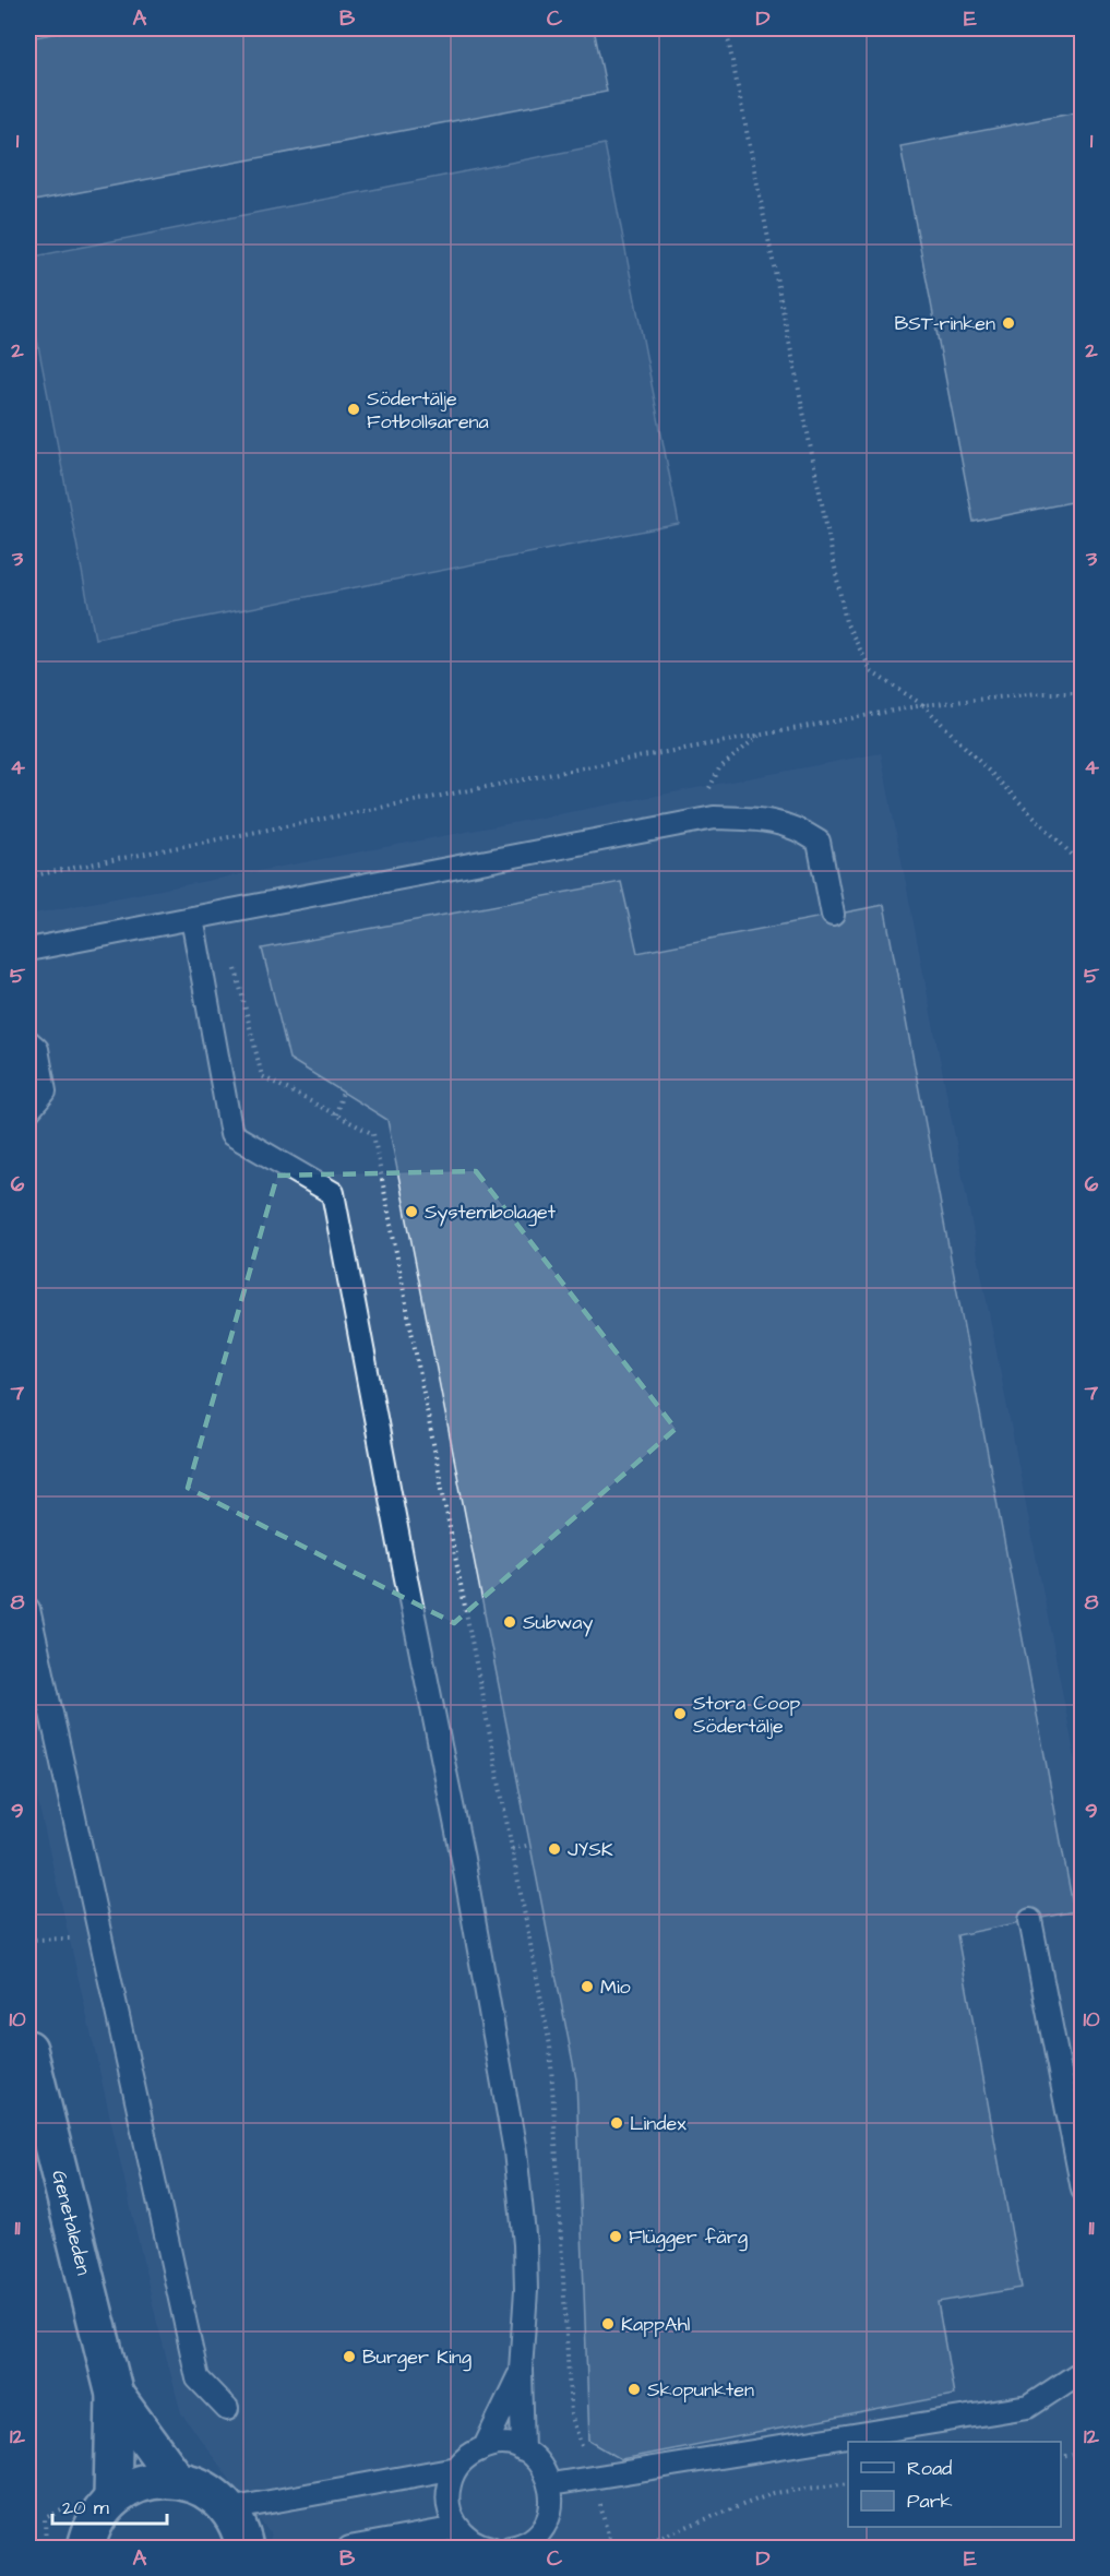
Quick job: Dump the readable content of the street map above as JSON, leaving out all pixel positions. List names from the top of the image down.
{
  "streets": {
    "main road": ["Genetaleden"]
  },
  "places": [
    "BST-rinken",
    "Södertälje Fotbollsarena",
    "Systembolaget",
    "Subway",
    "Stora Coop Södertälje",
    "JYSK",
    "Mio",
    "Lindex",
    "Flügger färg",
    "KappAhl",
    "Burger King",
    "Skopunkten"
  ],
  "legend": ["Road", "Park"],
  "scale_bar": "20 m",
  "grid": {
    "columns": [
      "A",
      "B",
      "C",
      "D",
      "E"
    ],
    "rows": [
      "1",
      "2",
      "3",
      "4",
      "5",
      "6",
      "7",
      "8",
      "9",
      "10",
      "11",
      "12"
    ]
  }
}
